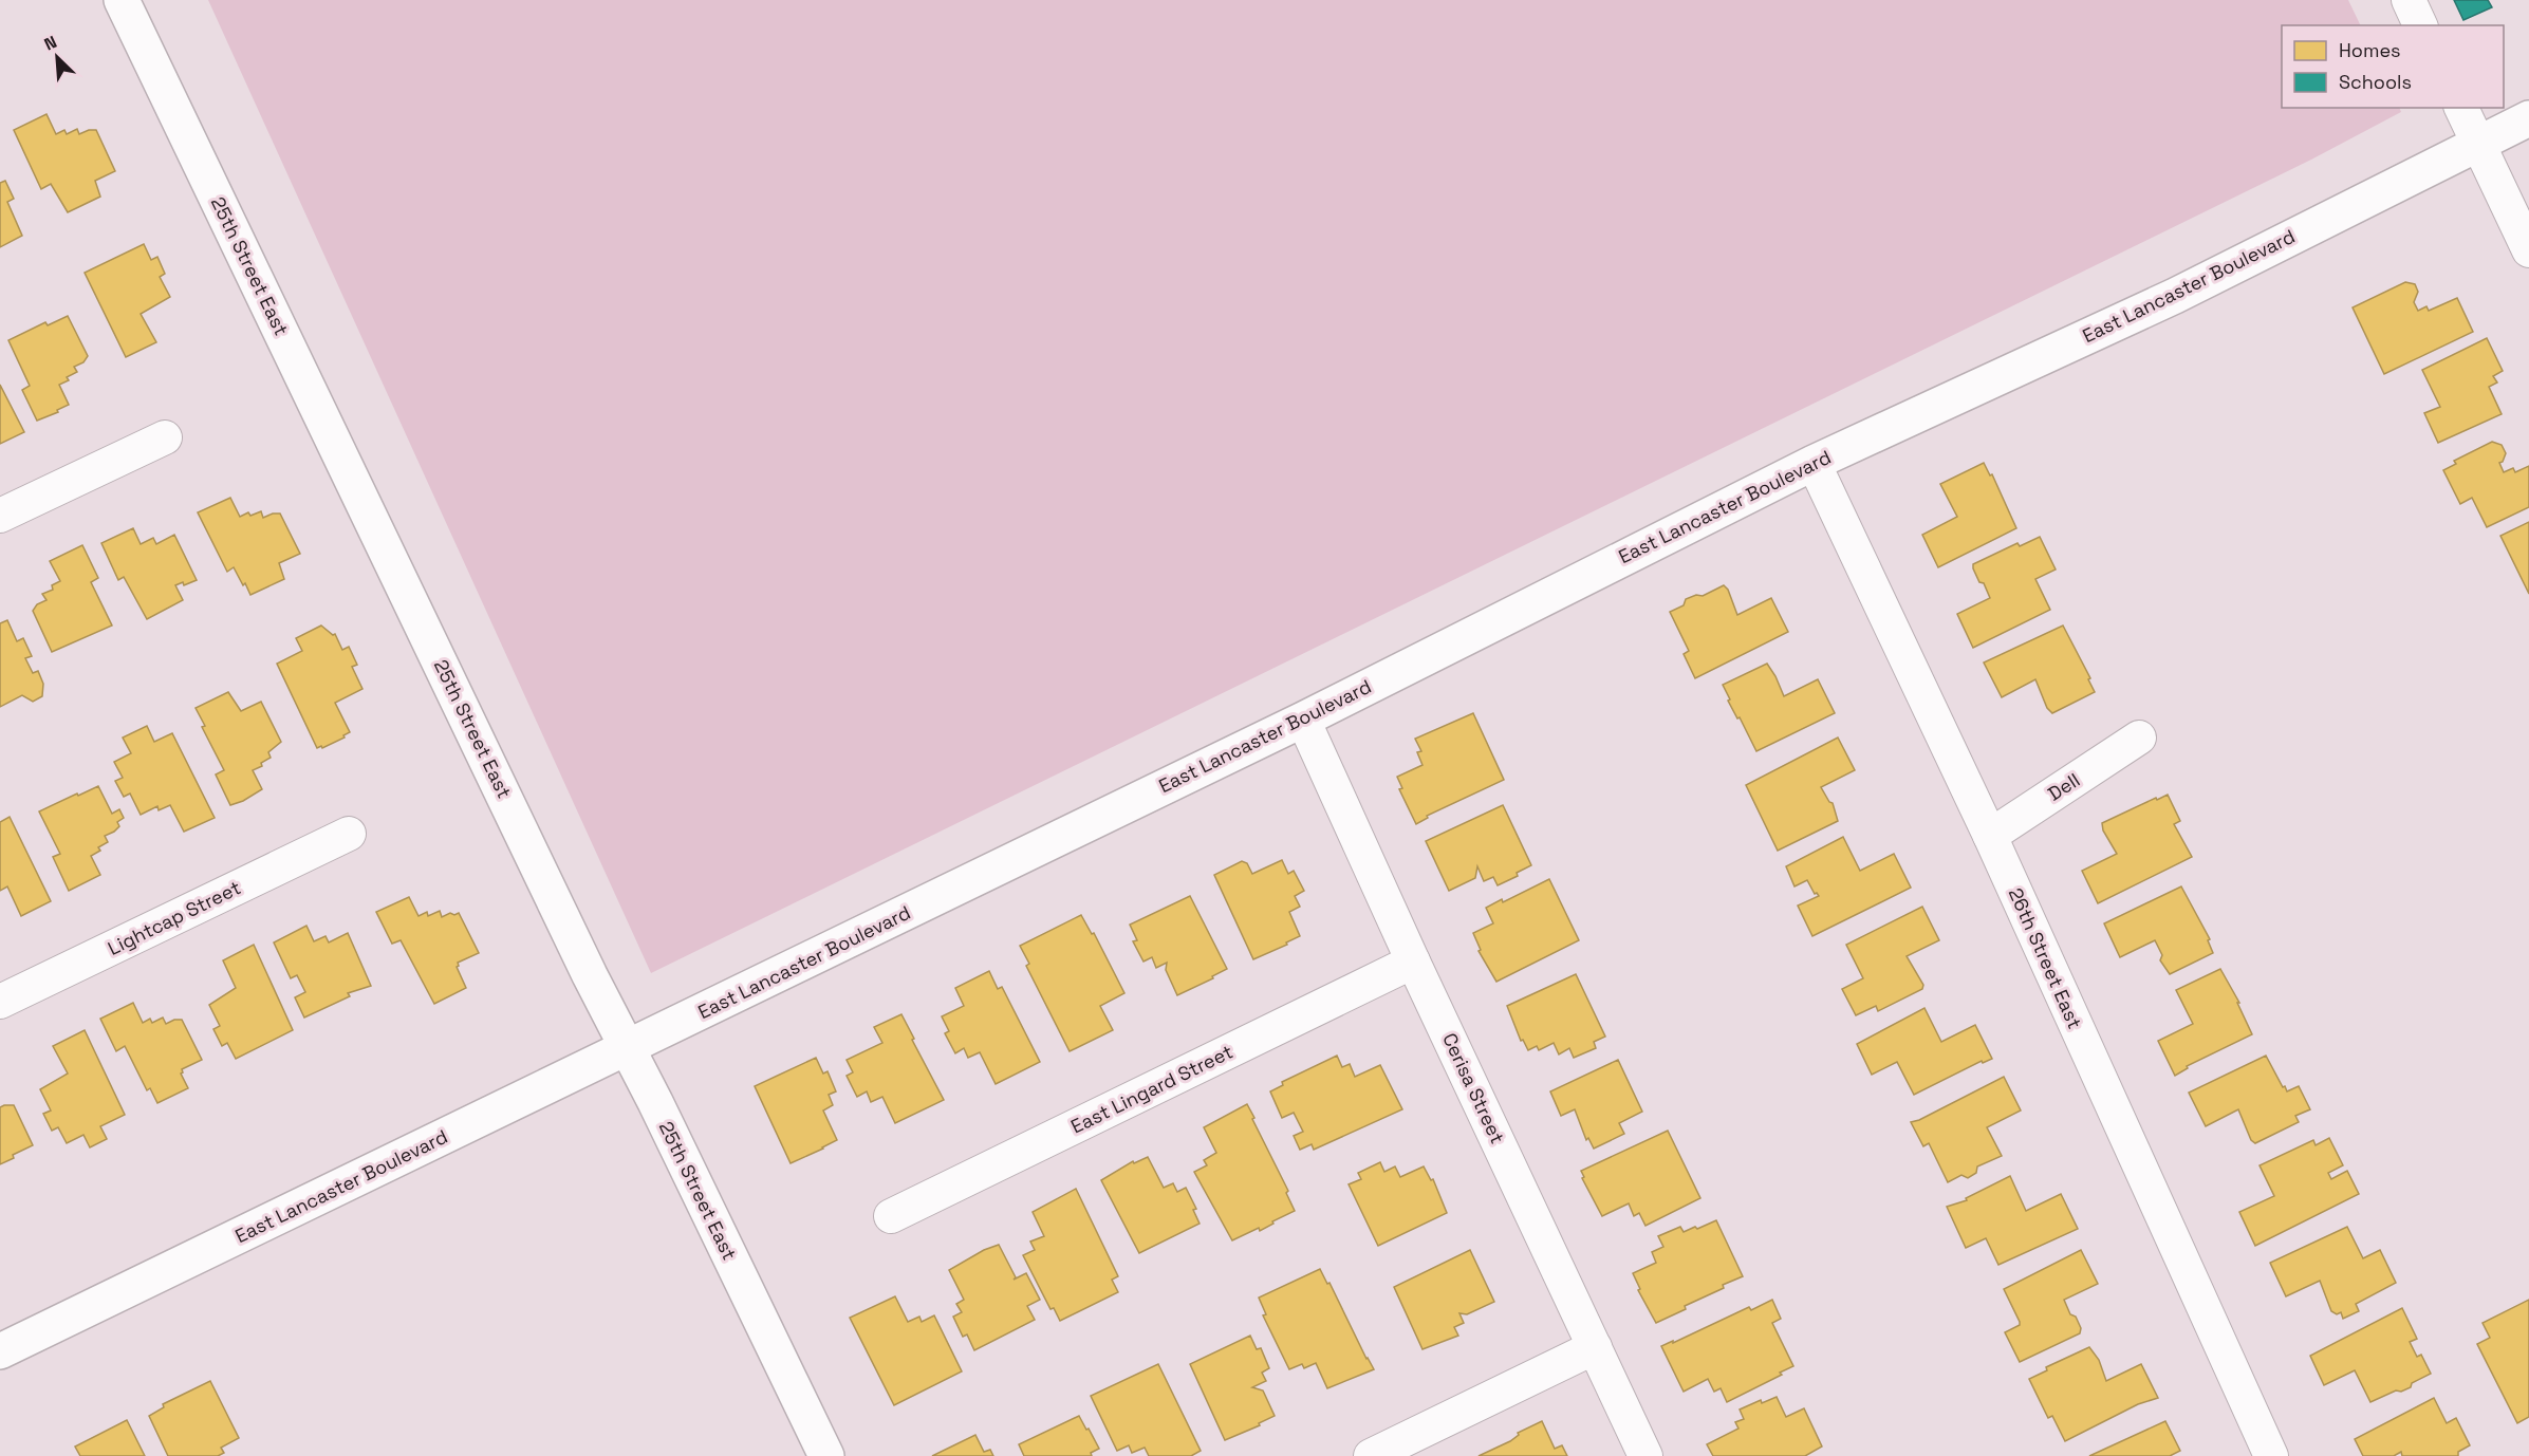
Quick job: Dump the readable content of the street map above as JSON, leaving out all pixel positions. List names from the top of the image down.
{
  "streets": {
    "main road": ["25th Street East", "East Lancaster Boulevard"],
    "street": [
      "Dell",
      "Lightcap Street",
      "26th Street East",
      "Cerisa Street",
      "East Lingard Street"
    ]
  },
  "crossings": [
    ["25th Street East", "East Lancaster Boulevard"],
    ["East Lancaster Boulevard", "26th Street East"],
    ["East Lancaster Boulevard", "Cerisa Street"],
    ["Dell", "26th Street East"],
    ["Cerisa Street", "East Lingard Street"]
  ],
  "legend": ["Homes", "Schools"],
  "north": "top left"
}
